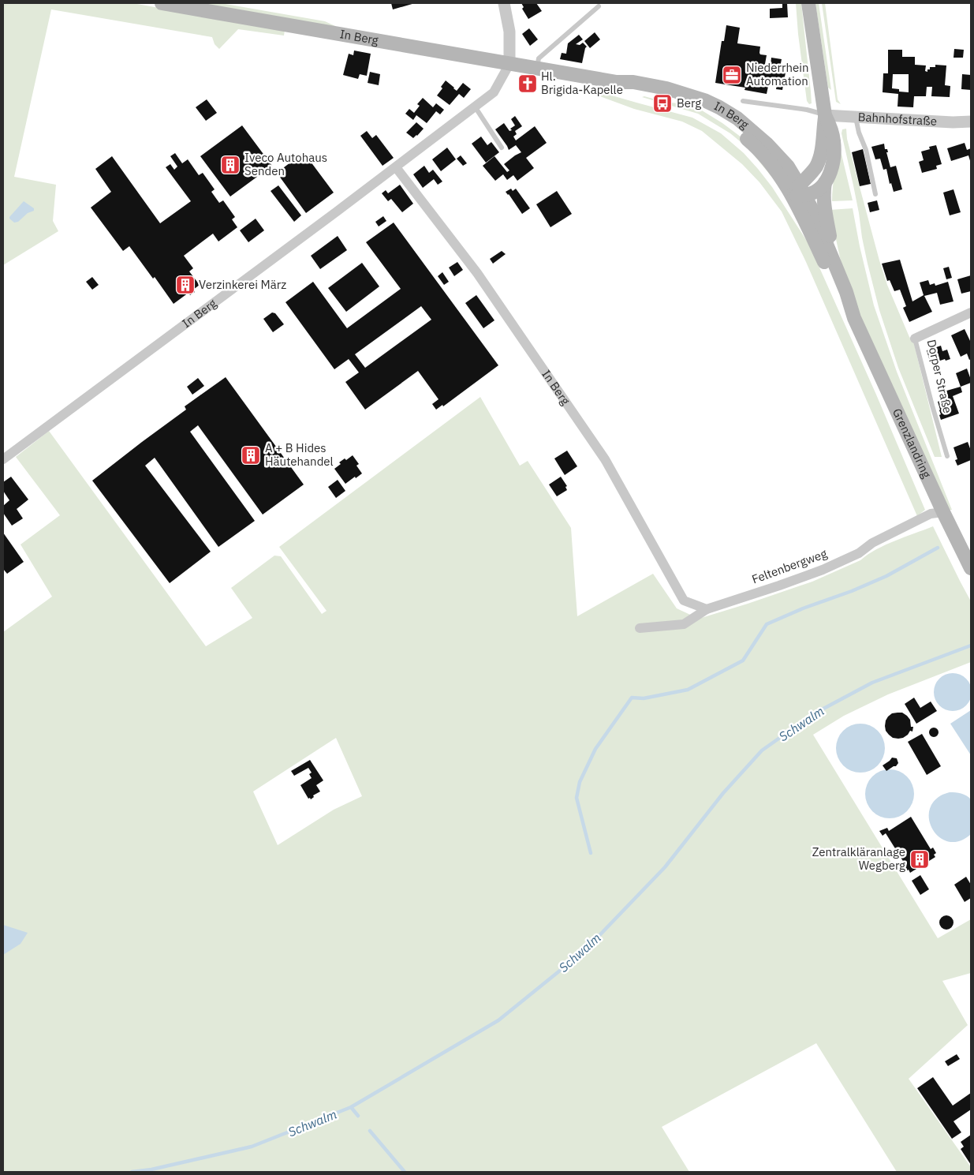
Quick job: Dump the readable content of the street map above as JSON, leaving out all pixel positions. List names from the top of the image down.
{
  "streets": {
    "main road": ["In Berg", "Grenzlandring"],
    "street": ["Bahnhofstraße", "Dorper Straße", "Feltenbergweg"]
  },
  "crossings": [
    ["In Berg", "Grenzlandring"],
    ["In Berg", "Feltenbergweg"],
    ["Grenzlandring", "Feltenbergweg"]
  ],
  "water": ["Schwalm"],
  "places": {
    "office": ["Niederrhein Automation"],
    "church": ["Hl. Brigida-Kapelle"],
    "bus stop": ["Berg"],
    "building": [
      "Iveco Autohaus Senden",
      "Verzinkerei März",
      "A + B Hides Häutehandel",
      "Zentralkläranlage Wegberg"
    ]
  }
}
